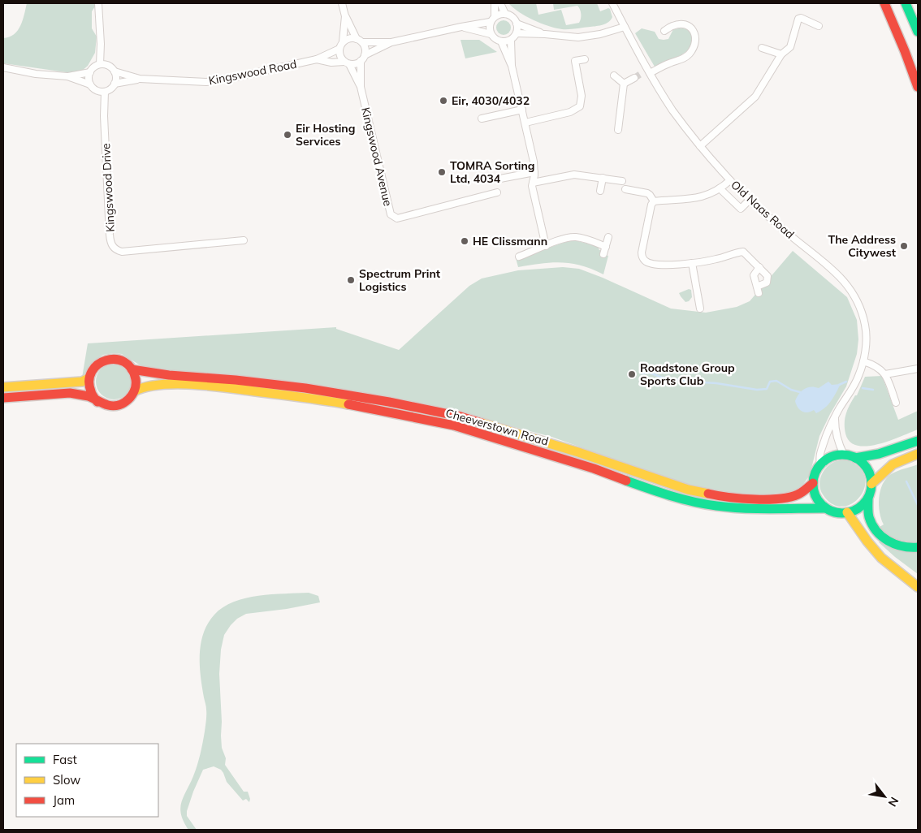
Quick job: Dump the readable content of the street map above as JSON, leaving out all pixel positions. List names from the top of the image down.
{
  "streets": {
    "main road": ["Cheeverstown Road"],
    "street": [
      "Kingswood Road",
      "Kingswood Avenue",
      "Kingswood Drive",
      "Old Naas Road"
    ]
  },
  "crossings": [
    ["Kingswood Road", "Kingswood Avenue"],
    ["Kingswood Road", "Kingswood Drive"],
    ["Old Naas Road", "Cheeverstown Road"]
  ],
  "places": [
    "Eir, 4030/4032",
    "Eir Hosting Services",
    "TOMRA Sorting Ltd, 4034",
    "HE Clissmann",
    "The Address Citywest",
    "Spectrum Print Logistics",
    "Roadstone Group Sports Club"
  ],
  "legend": ["Fast", "Slow", "Jam"],
  "north": "bottom right"
}
